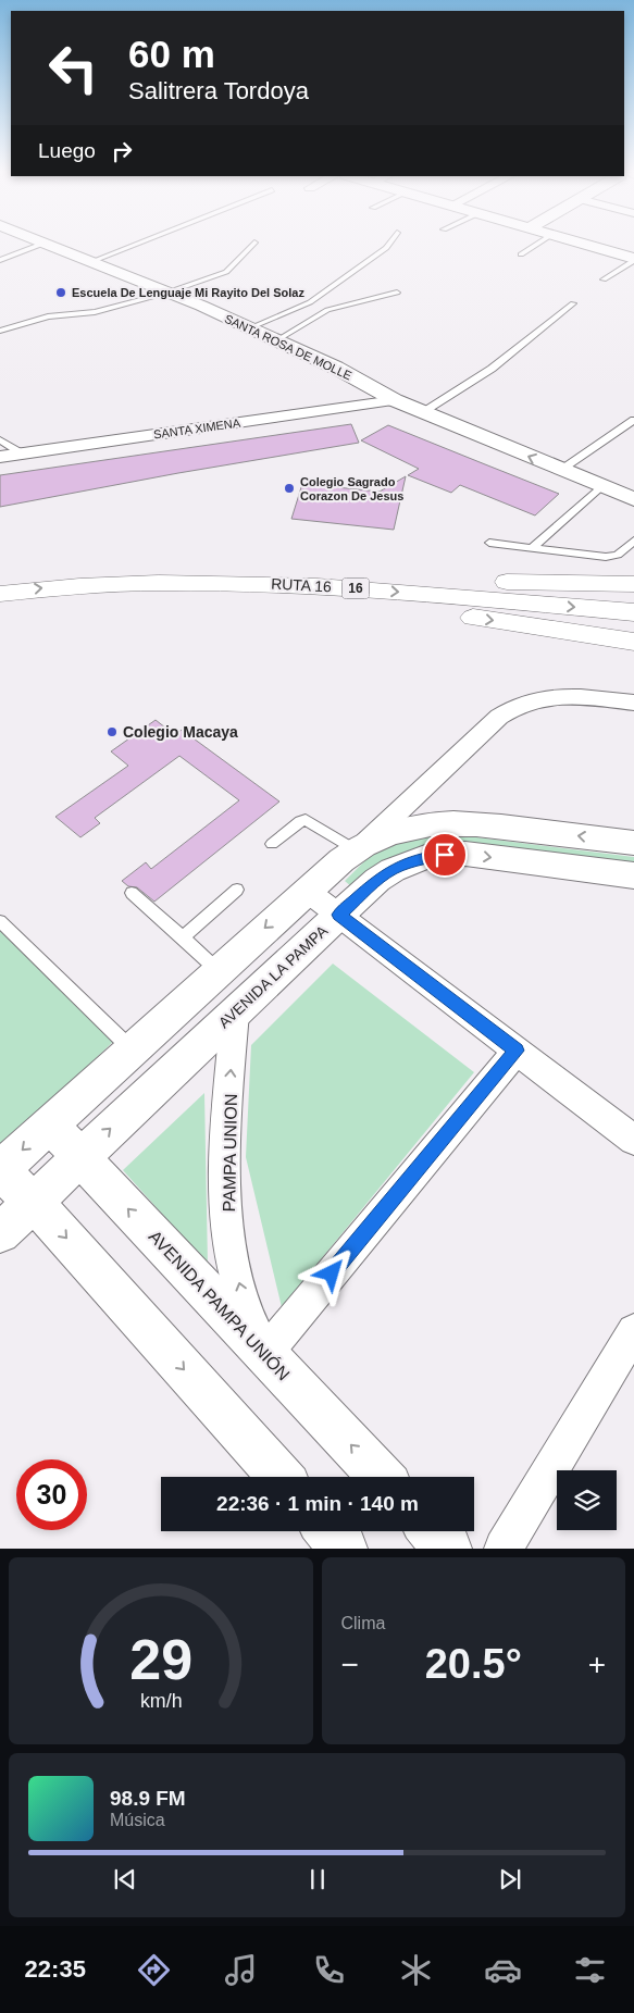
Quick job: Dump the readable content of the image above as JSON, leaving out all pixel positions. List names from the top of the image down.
{
  "streets": {
    "highway": ["RUTA 16", "16"],
    "street": [
      "SANTA ROSA DE MOLLE",
      "SANTA XIMENA",
      "AVENIDA LA PAMPA",
      "PAMPA UNION",
      "AVENIDA PAMPA UNIÓN"
    ]
  },
  "crossings": [
    ["SANTA ROSA DE MOLLE", "SANTA XIMENA"],
    ["AVENIDA LA PAMPA", "PAMPA UNION"],
    ["AVENIDA LA PAMPA", "AVENIDA PAMPA UNIÓN"],
    ["PAMPA UNION", "AVENIDA PAMPA UNIÓN"]
  ],
  "one_way": ["PAMPA UNION"],
  "places": ["Escuela De Lenguaje Mi Rayito Del Solaz", "Colegio Sagrado Corazon De Jesus", "Colegio Macaya"],
  "page": {
    "turn": ["60 m", "Salitrera Tordoya"],
    "then": "Luego",
    "limit": "30",
    "trip": "22:36 · 1 min · 140 m",
    "tile": "Clima",
    "heat": ["−", "20.5°", "+"],
    "song": ["98.9 FM", "Música"],
    "tabs": "22:35",
    "gauge": ["29", "km/h"]
  }
}
